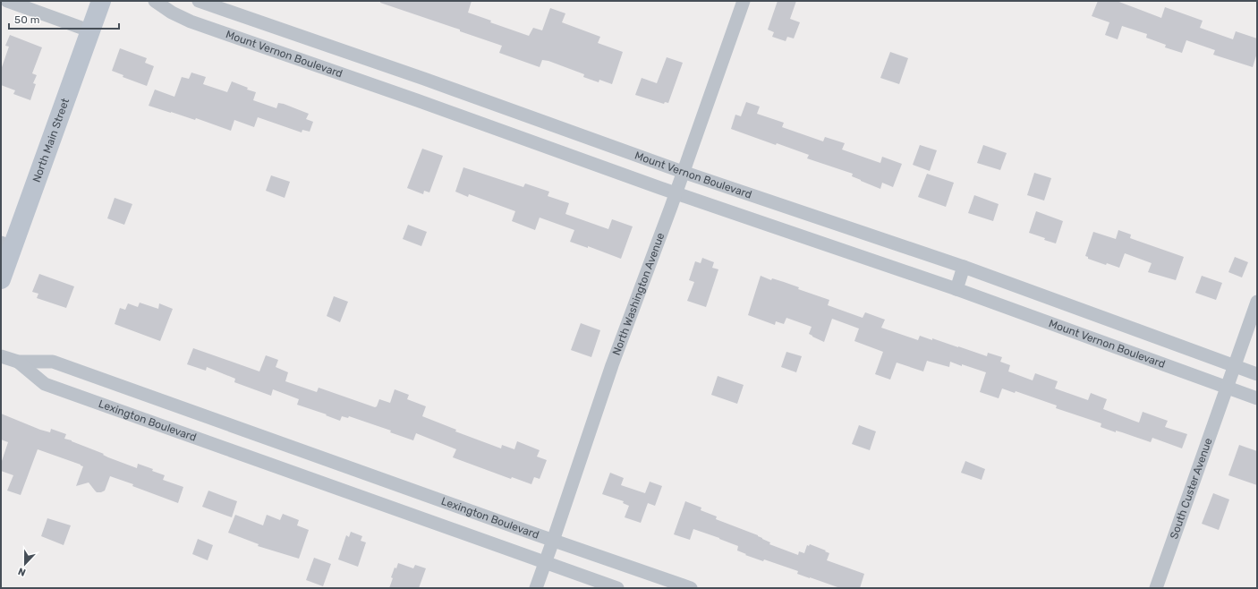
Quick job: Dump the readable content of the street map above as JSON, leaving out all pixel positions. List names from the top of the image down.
{
  "streets": {
    "main road": ["North Main Street"],
    "street": [
      "Mount Vernon Boulevard",
      "North Washington Avenue",
      "Lexington Boulevard",
      "South Custer Avenue"
    ]
  },
  "crossings": [
    ["Mount Vernon Boulevard", "North Washington Avenue"],
    ["Mount Vernon Boulevard", "South Custer Avenue"],
    ["North Washington Avenue", "Lexington Boulevard"]
  ],
  "scale_bar": "50 m",
  "north": "bottom"
}
